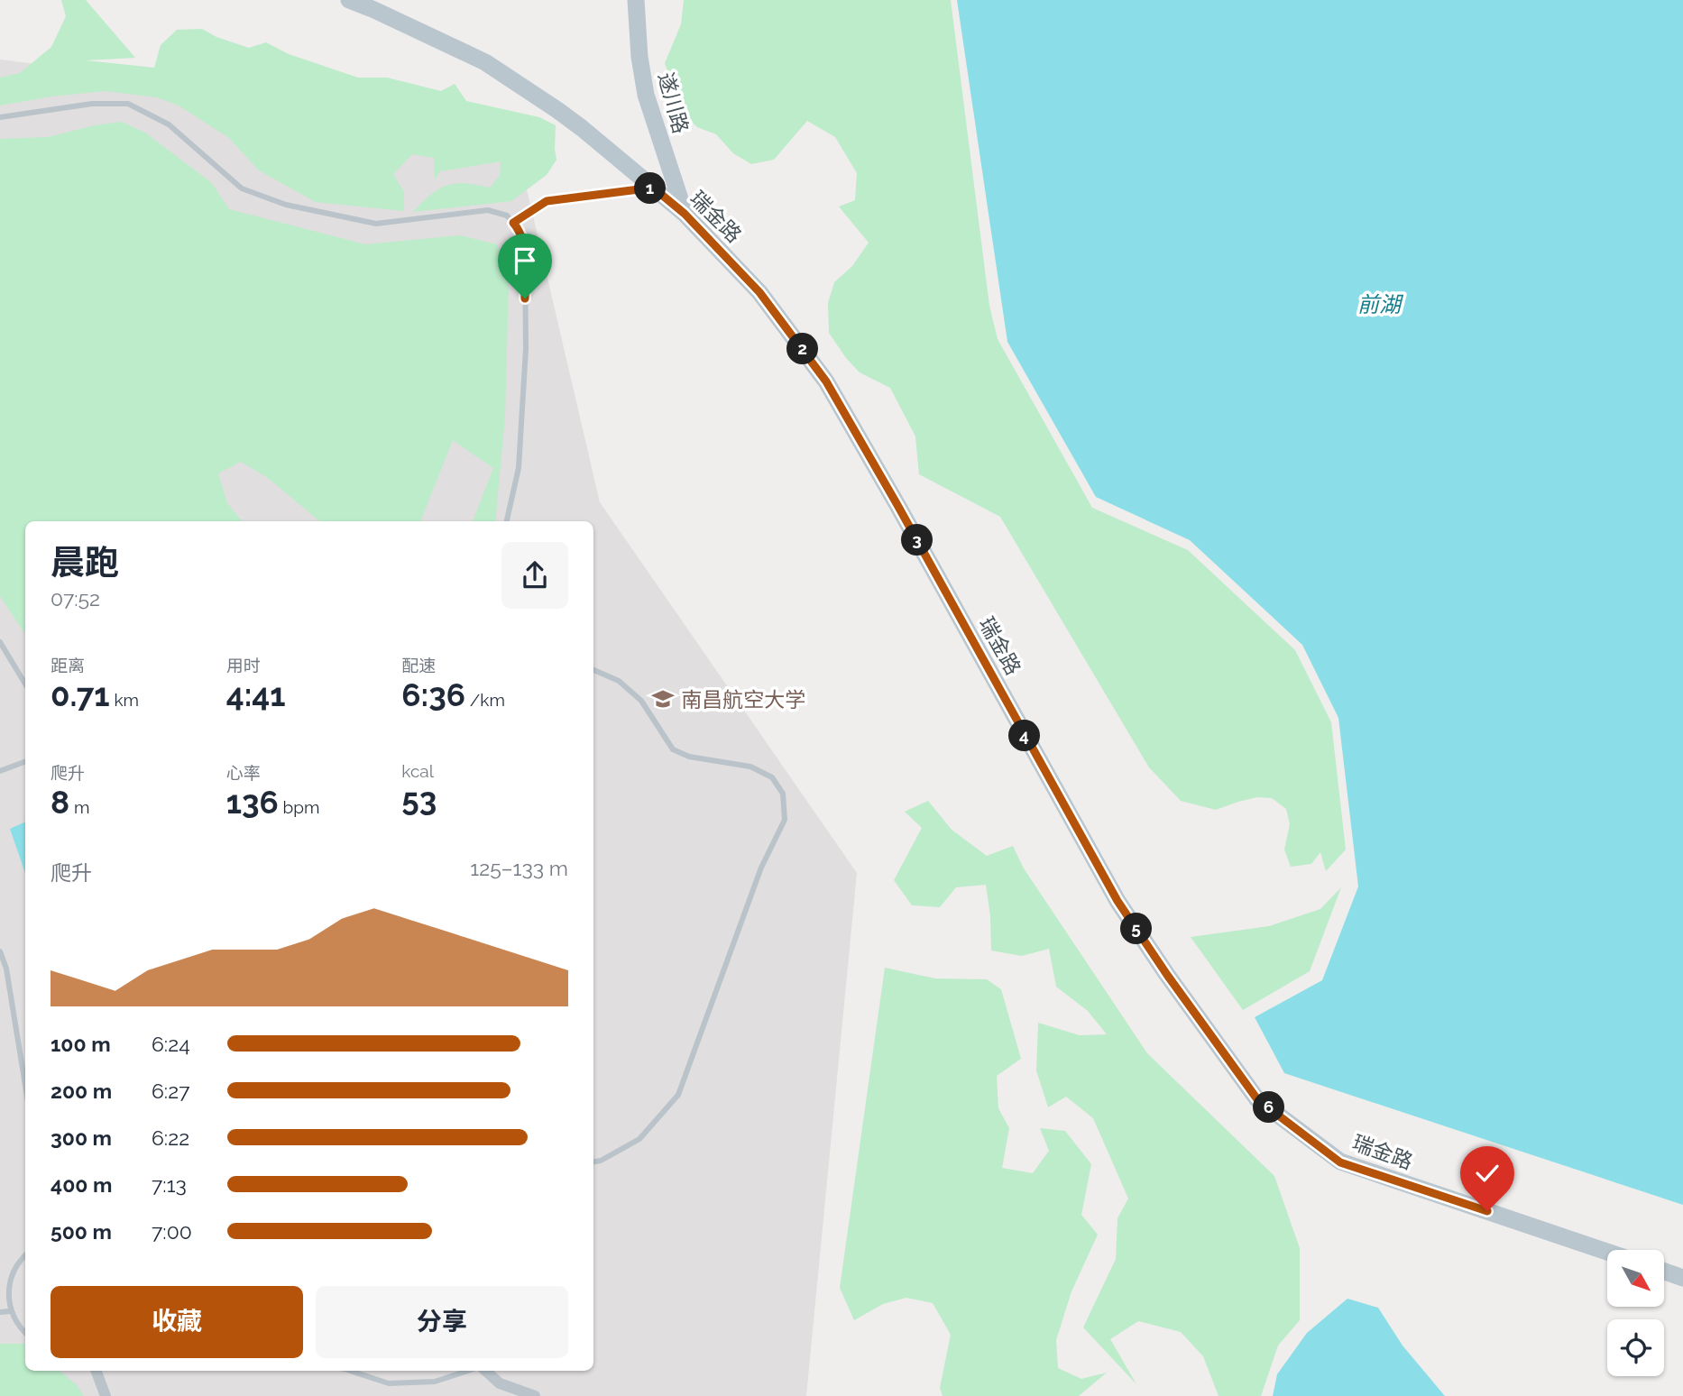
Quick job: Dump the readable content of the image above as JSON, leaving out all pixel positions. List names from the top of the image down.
{
  "streets": {
    "street": ["遂川路", "瑞金路"]
  },
  "crossings": [
    ["遂川路", "瑞金路"]
  ],
  "water": ["前湖"],
  "places": {
    "school or university": ["南昌航空大学"]
  },
  "north": "bottom right",
  "page": {
    "pins": [
      "1",
      "2",
      "3",
      "4",
      "5",
      "6"
    ],
    "heading": ["晨跑", "07:52"],
    "stats": [
      ["距离", "0.71 km"],
      ["用时", "4:41"],
      ["配速", "6:36 /km"],
      ["爬升", "8 m"],
      ["心率", "136 bpm"],
      ["kcal", "53"]
    ],
    "chart": ["爬升", "125–133 m"],
    "list": [
      {
        "name": "100 m",
        "note": "6:24"
      },
      {
        "name": "200 m",
        "note": "6:27"
      },
      {
        "name": "300 m",
        "note": "6:22"
      },
      {
        "name": "400 m",
        "note": "7:13"
      },
      {
        "name": "500 m",
        "note": "7:00"
      }
    ],
    "buttons": ["收藏", "分享"]
  }
}
